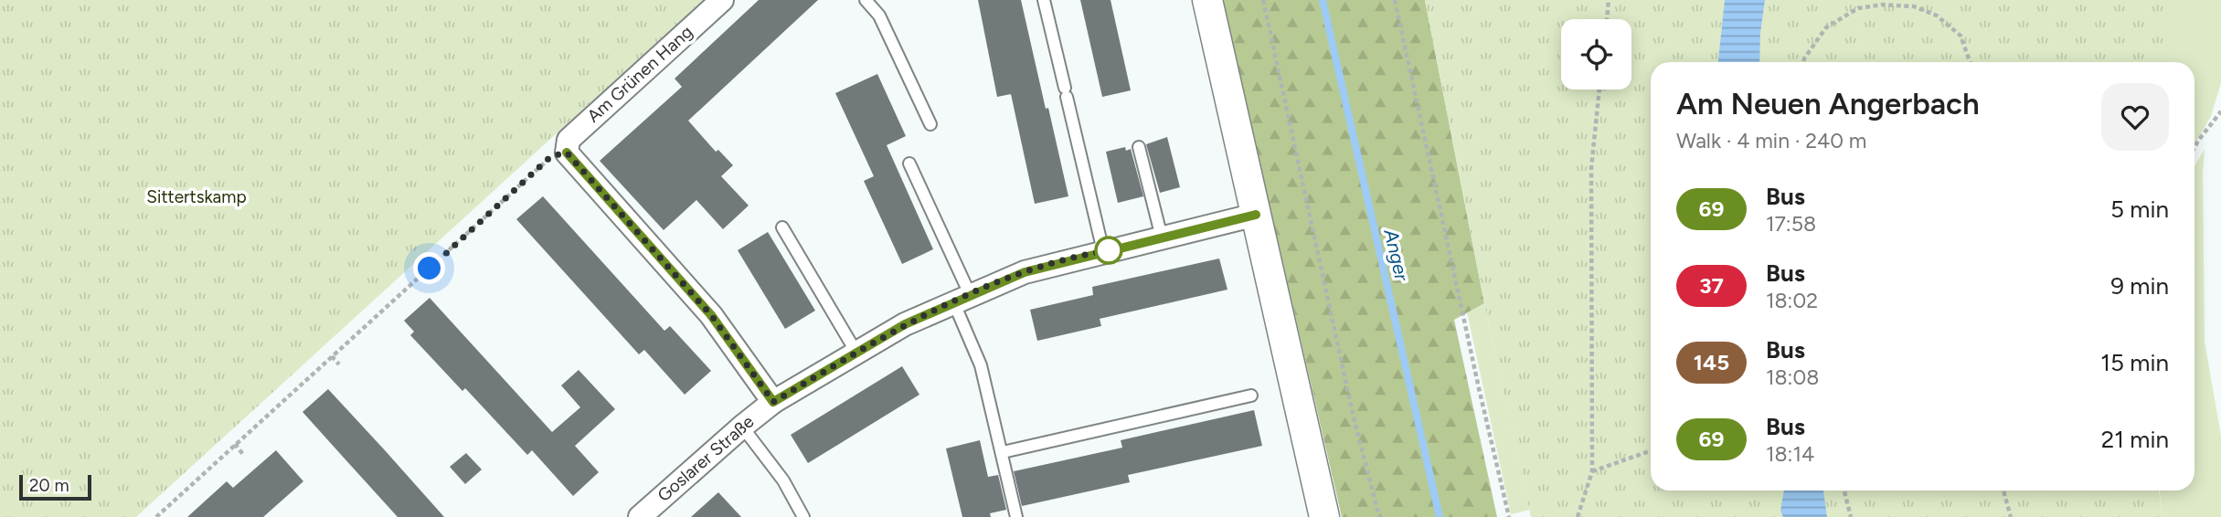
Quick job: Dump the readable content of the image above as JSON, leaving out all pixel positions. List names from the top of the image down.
{
  "streets": {
    "street": ["Am Grünen Hang", "Goslarer Straße"]
  },
  "water": ["Anger"],
  "parks": ["Sittertskamp"],
  "lines": ["bus line 69"],
  "scale_bar": "20 m",
  "page": {
    "heading": ["Am Neuen Angerbach", "Walk · 4 min · 240 m"],
    "list": [
      {
        "mark": "69",
        "name": "Bus",
        "note": "17:58",
        "value": "5 min"
      },
      {
        "mark": "37",
        "name": "Bus",
        "note": "18:02",
        "value": "9 min"
      },
      {
        "mark": "145",
        "name": "Bus",
        "note": "18:08",
        "value": "15 min"
      },
      {
        "mark": "69",
        "name": "Bus",
        "note": "18:14",
        "value": "21 min"
      }
    ],
    "scale": "20 m"
  }
}
